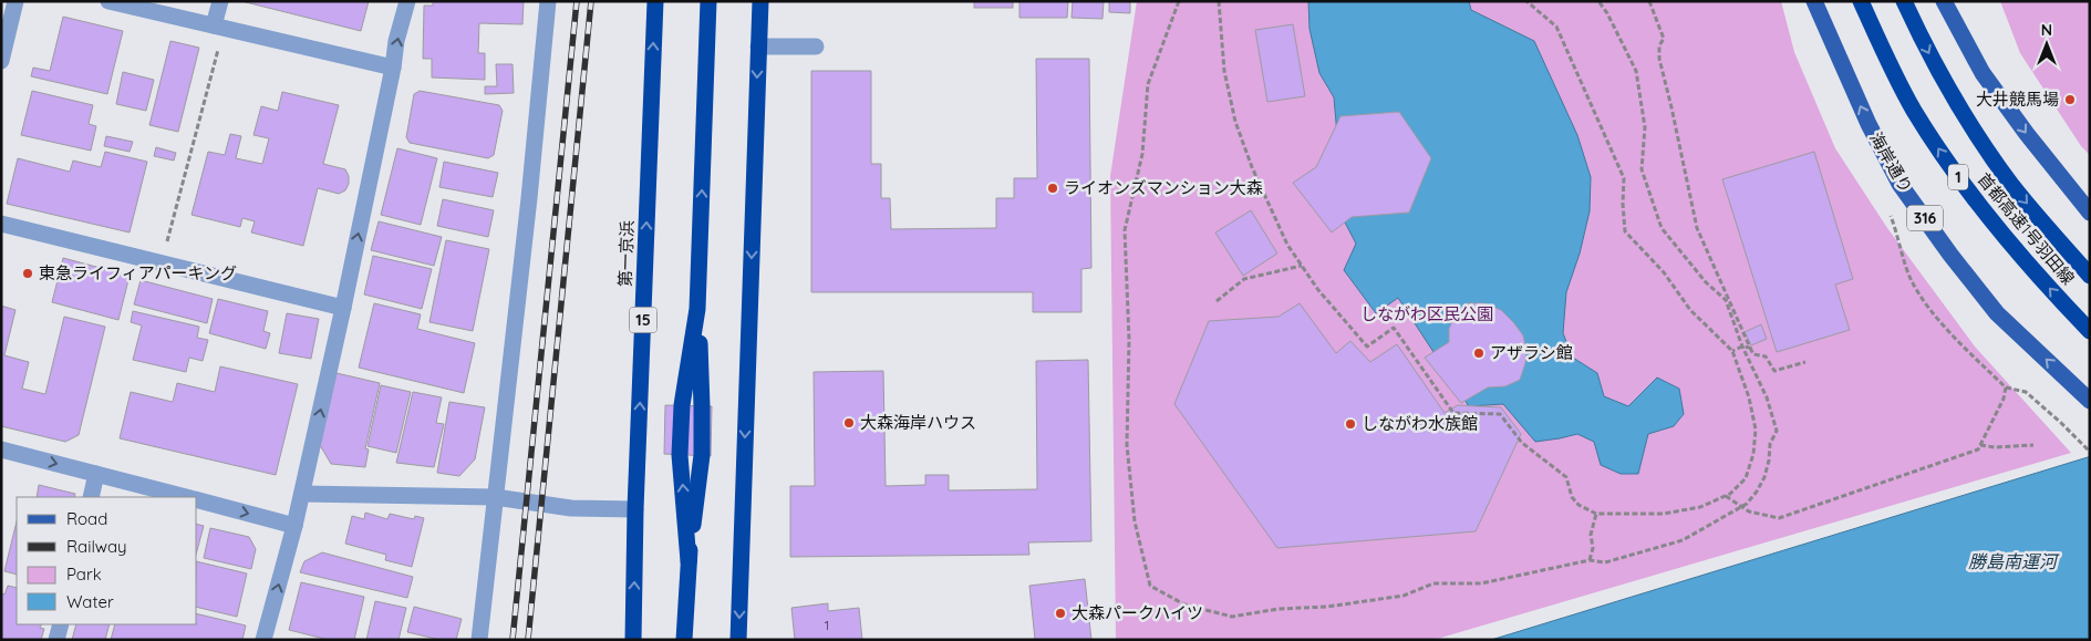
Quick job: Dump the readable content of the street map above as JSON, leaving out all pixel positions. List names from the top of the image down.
{
  "streets": {
    "highway": [
      "1",
      "首都高速1号羽田線",
      "第一京浜",
      "15"
    ],
    "main road": ["海岸通り", "316"]
  },
  "water": ["勝島南運河"],
  "parks": ["しながわ区民公園"],
  "places": [
    "大井競馬場",
    "ライオンズマンション大森",
    "東急ライフィアパーキング",
    "アザラシ館",
    "大森海岸ハウス",
    "しながわ水族館",
    "大森パークハイツ"
  ],
  "house_numbers": ["1"],
  "legend": [
    "Road",
    "Railway",
    "Park",
    "Water"
  ],
  "north": "top"
}
